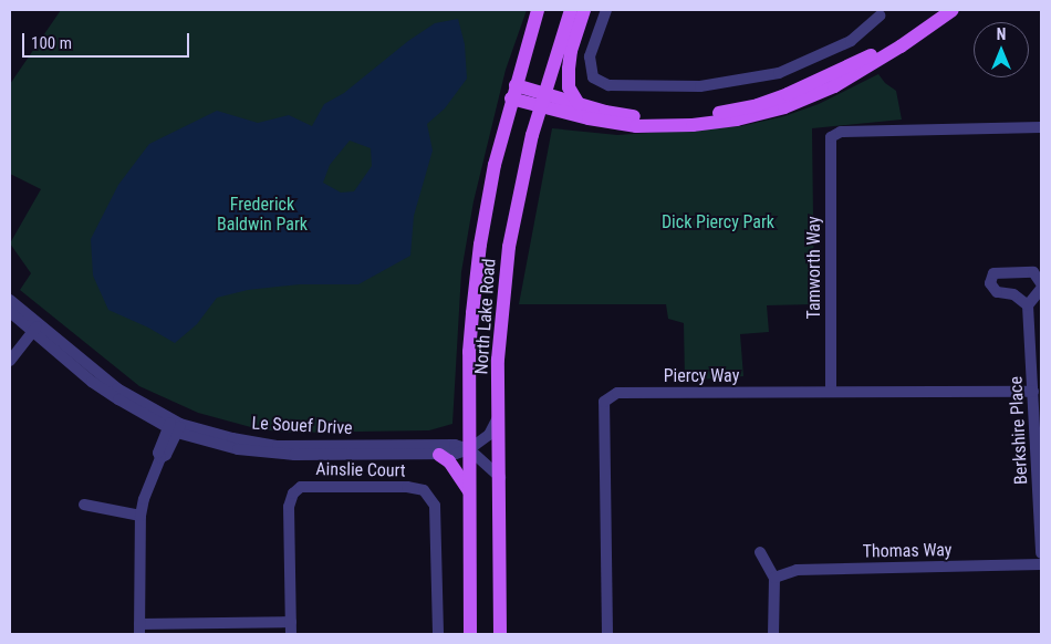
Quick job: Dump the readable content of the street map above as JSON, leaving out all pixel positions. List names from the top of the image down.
{
  "streets": {
    "main road": ["North Lake Road"],
    "street": [
      "Tamworth Way",
      "Piercy Way",
      "Le Souef Drive",
      "Berkshire Place",
      "Ainslie Court",
      "Thomas Way"
    ]
  },
  "crossings": [
    ["Tamworth Way", "Piercy Way"],
    ["North Lake Road", "Le Souef Drive"],
    ["Piercy Way", "Berkshire Place"]
  ],
  "parks": ["Frederick Baldwin Park", "Dick Piercy Park"],
  "scale_bar": "100 m",
  "north": "top"
}
